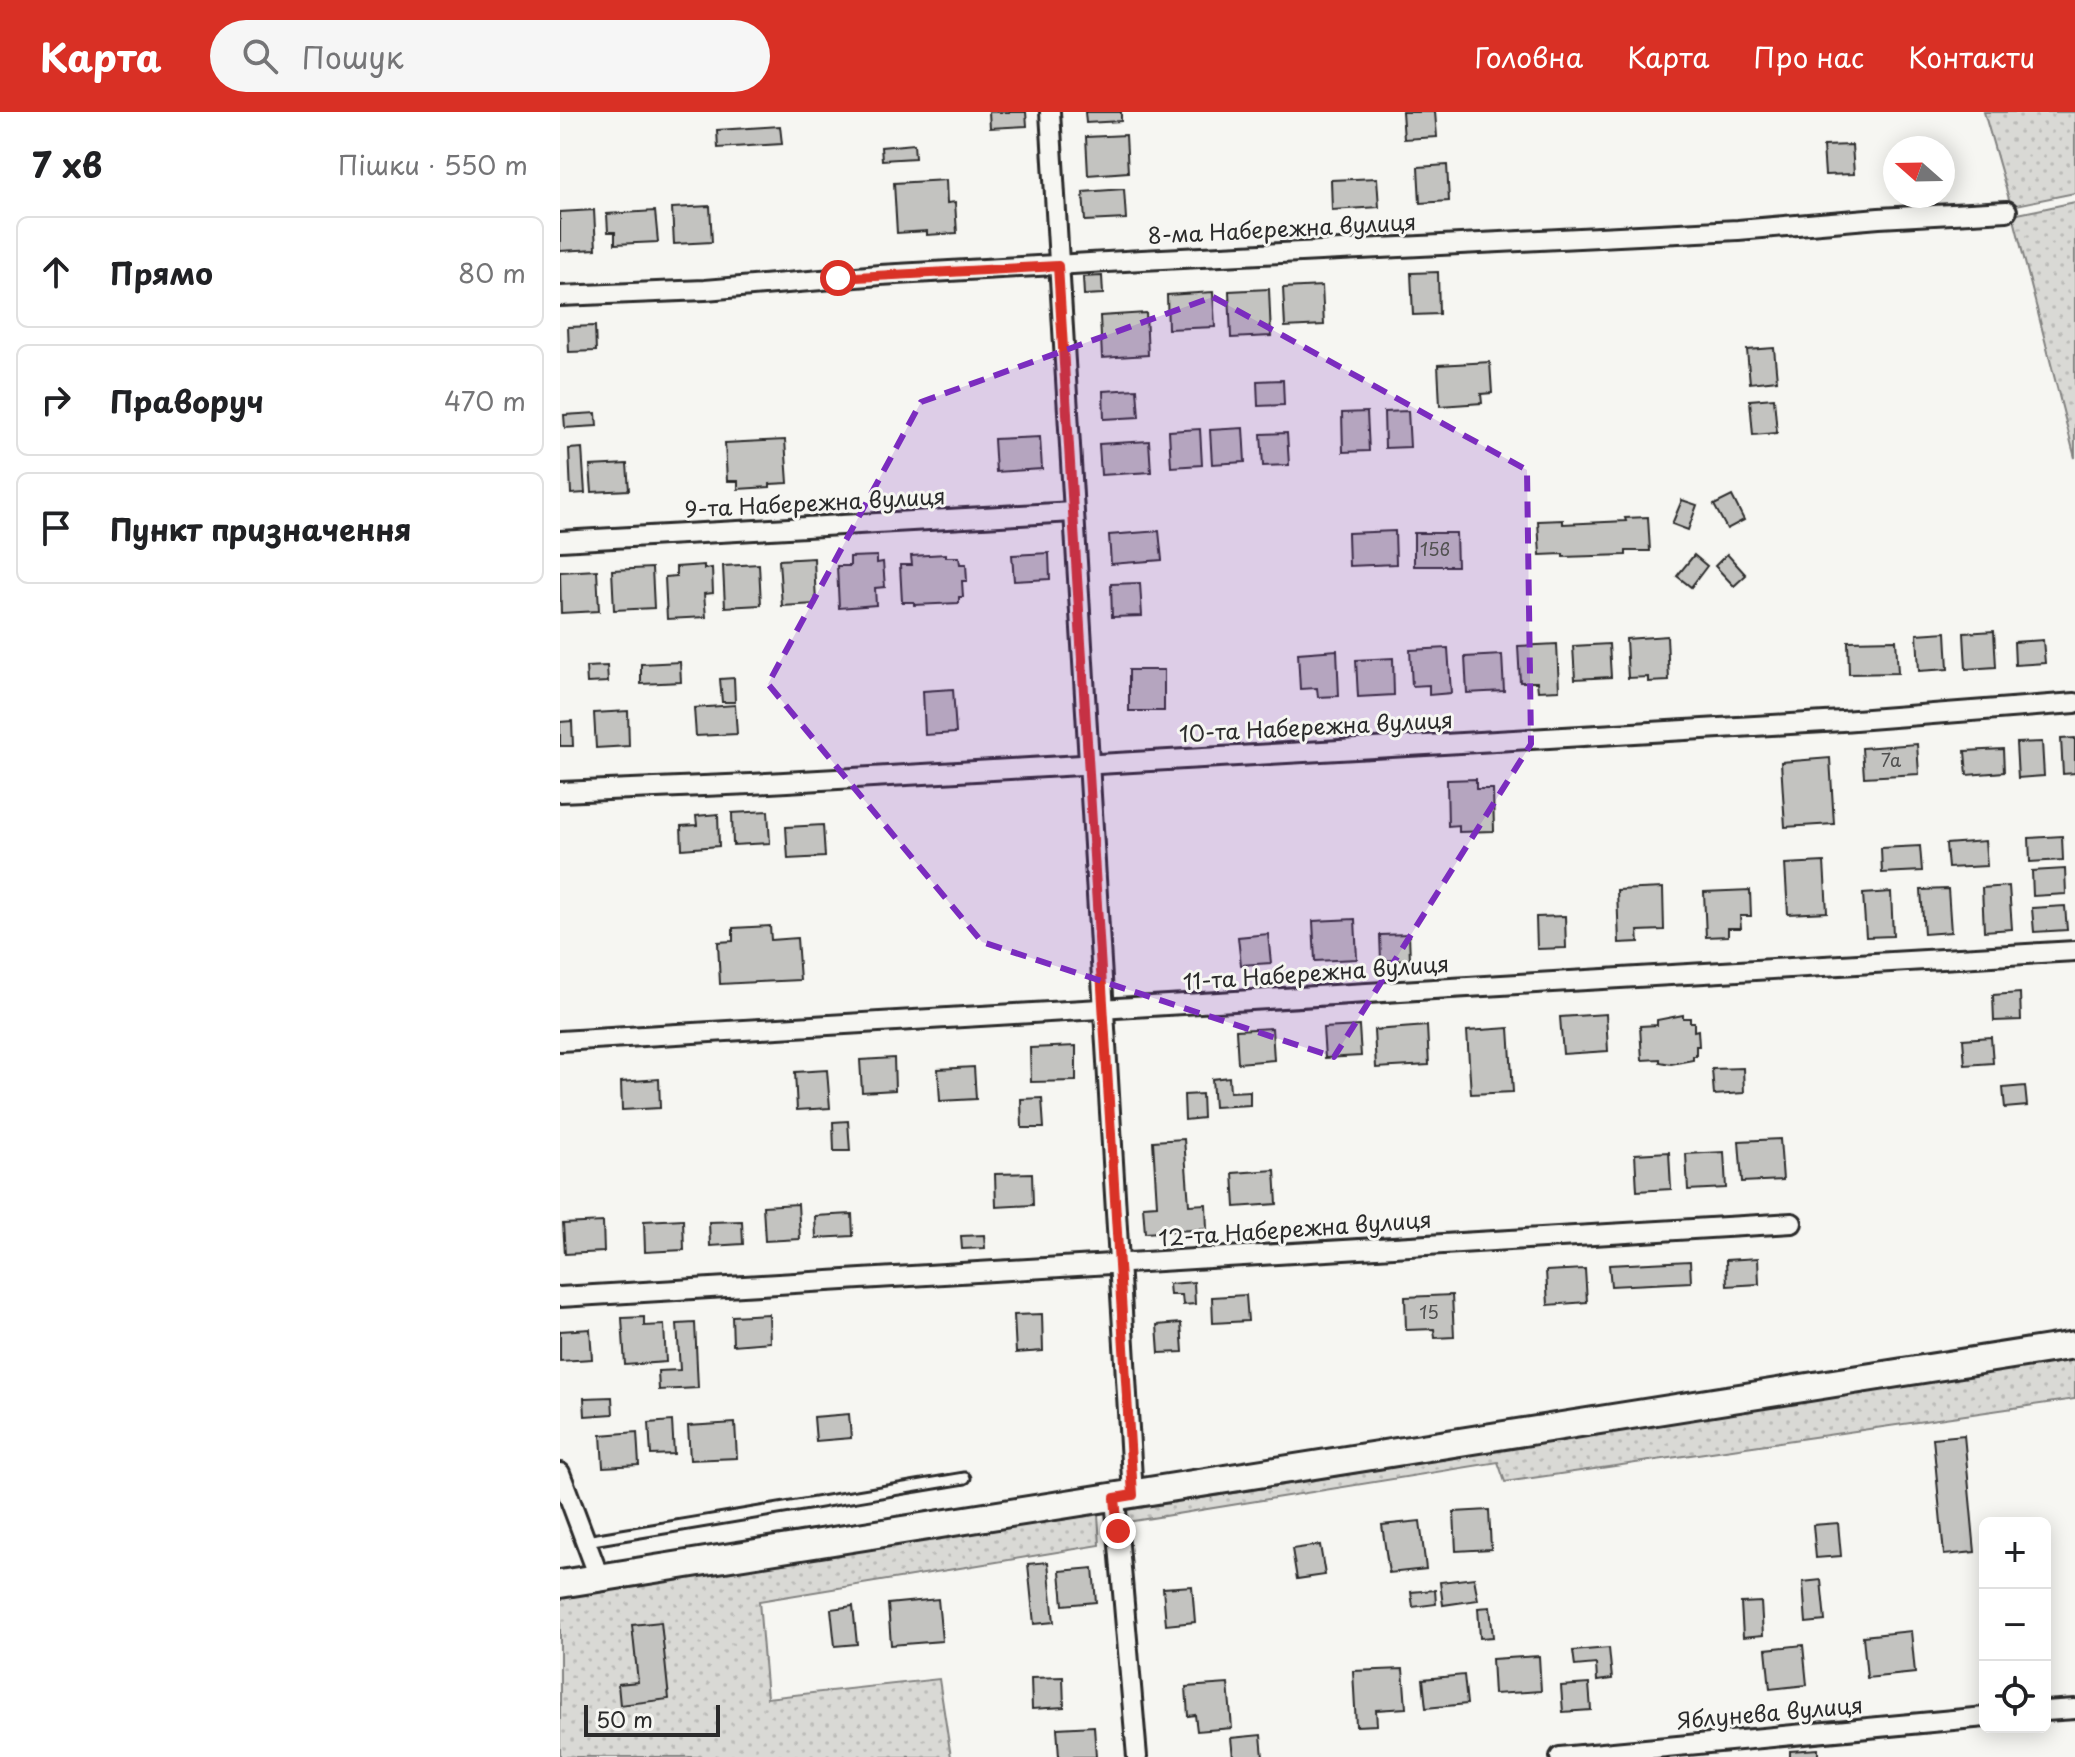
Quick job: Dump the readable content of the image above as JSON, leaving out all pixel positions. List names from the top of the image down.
{
  "streets": {
    "street": [
      "8-ма Набережна вулиця",
      "9-та Набережна вулиця",
      "10-та Набережна вулиця",
      "11-та Набережна вулиця",
      "12-та Набережна вулиця",
      "Яблунева вулиця"
    ]
  },
  "house_numbers": ["15в", "7а", "15"],
  "scale_bar": "50 m",
  "north": "left",
  "page": {
    "header": "Карта",
    "search": "Пошук",
    "nav": [
      "Головна",
      "Карта",
      "Про нас",
      "Контакти"
    ],
    "heading": ["7 хв", "Пішки · 550 m"],
    "list": [
      ["Прямо", "80 m"],
      ["Праворуч", "470 m"],
      "Пункт призначення"
    ],
    "map_buttons": ["+", "−"],
    "scale": "50 m"
  }
}
